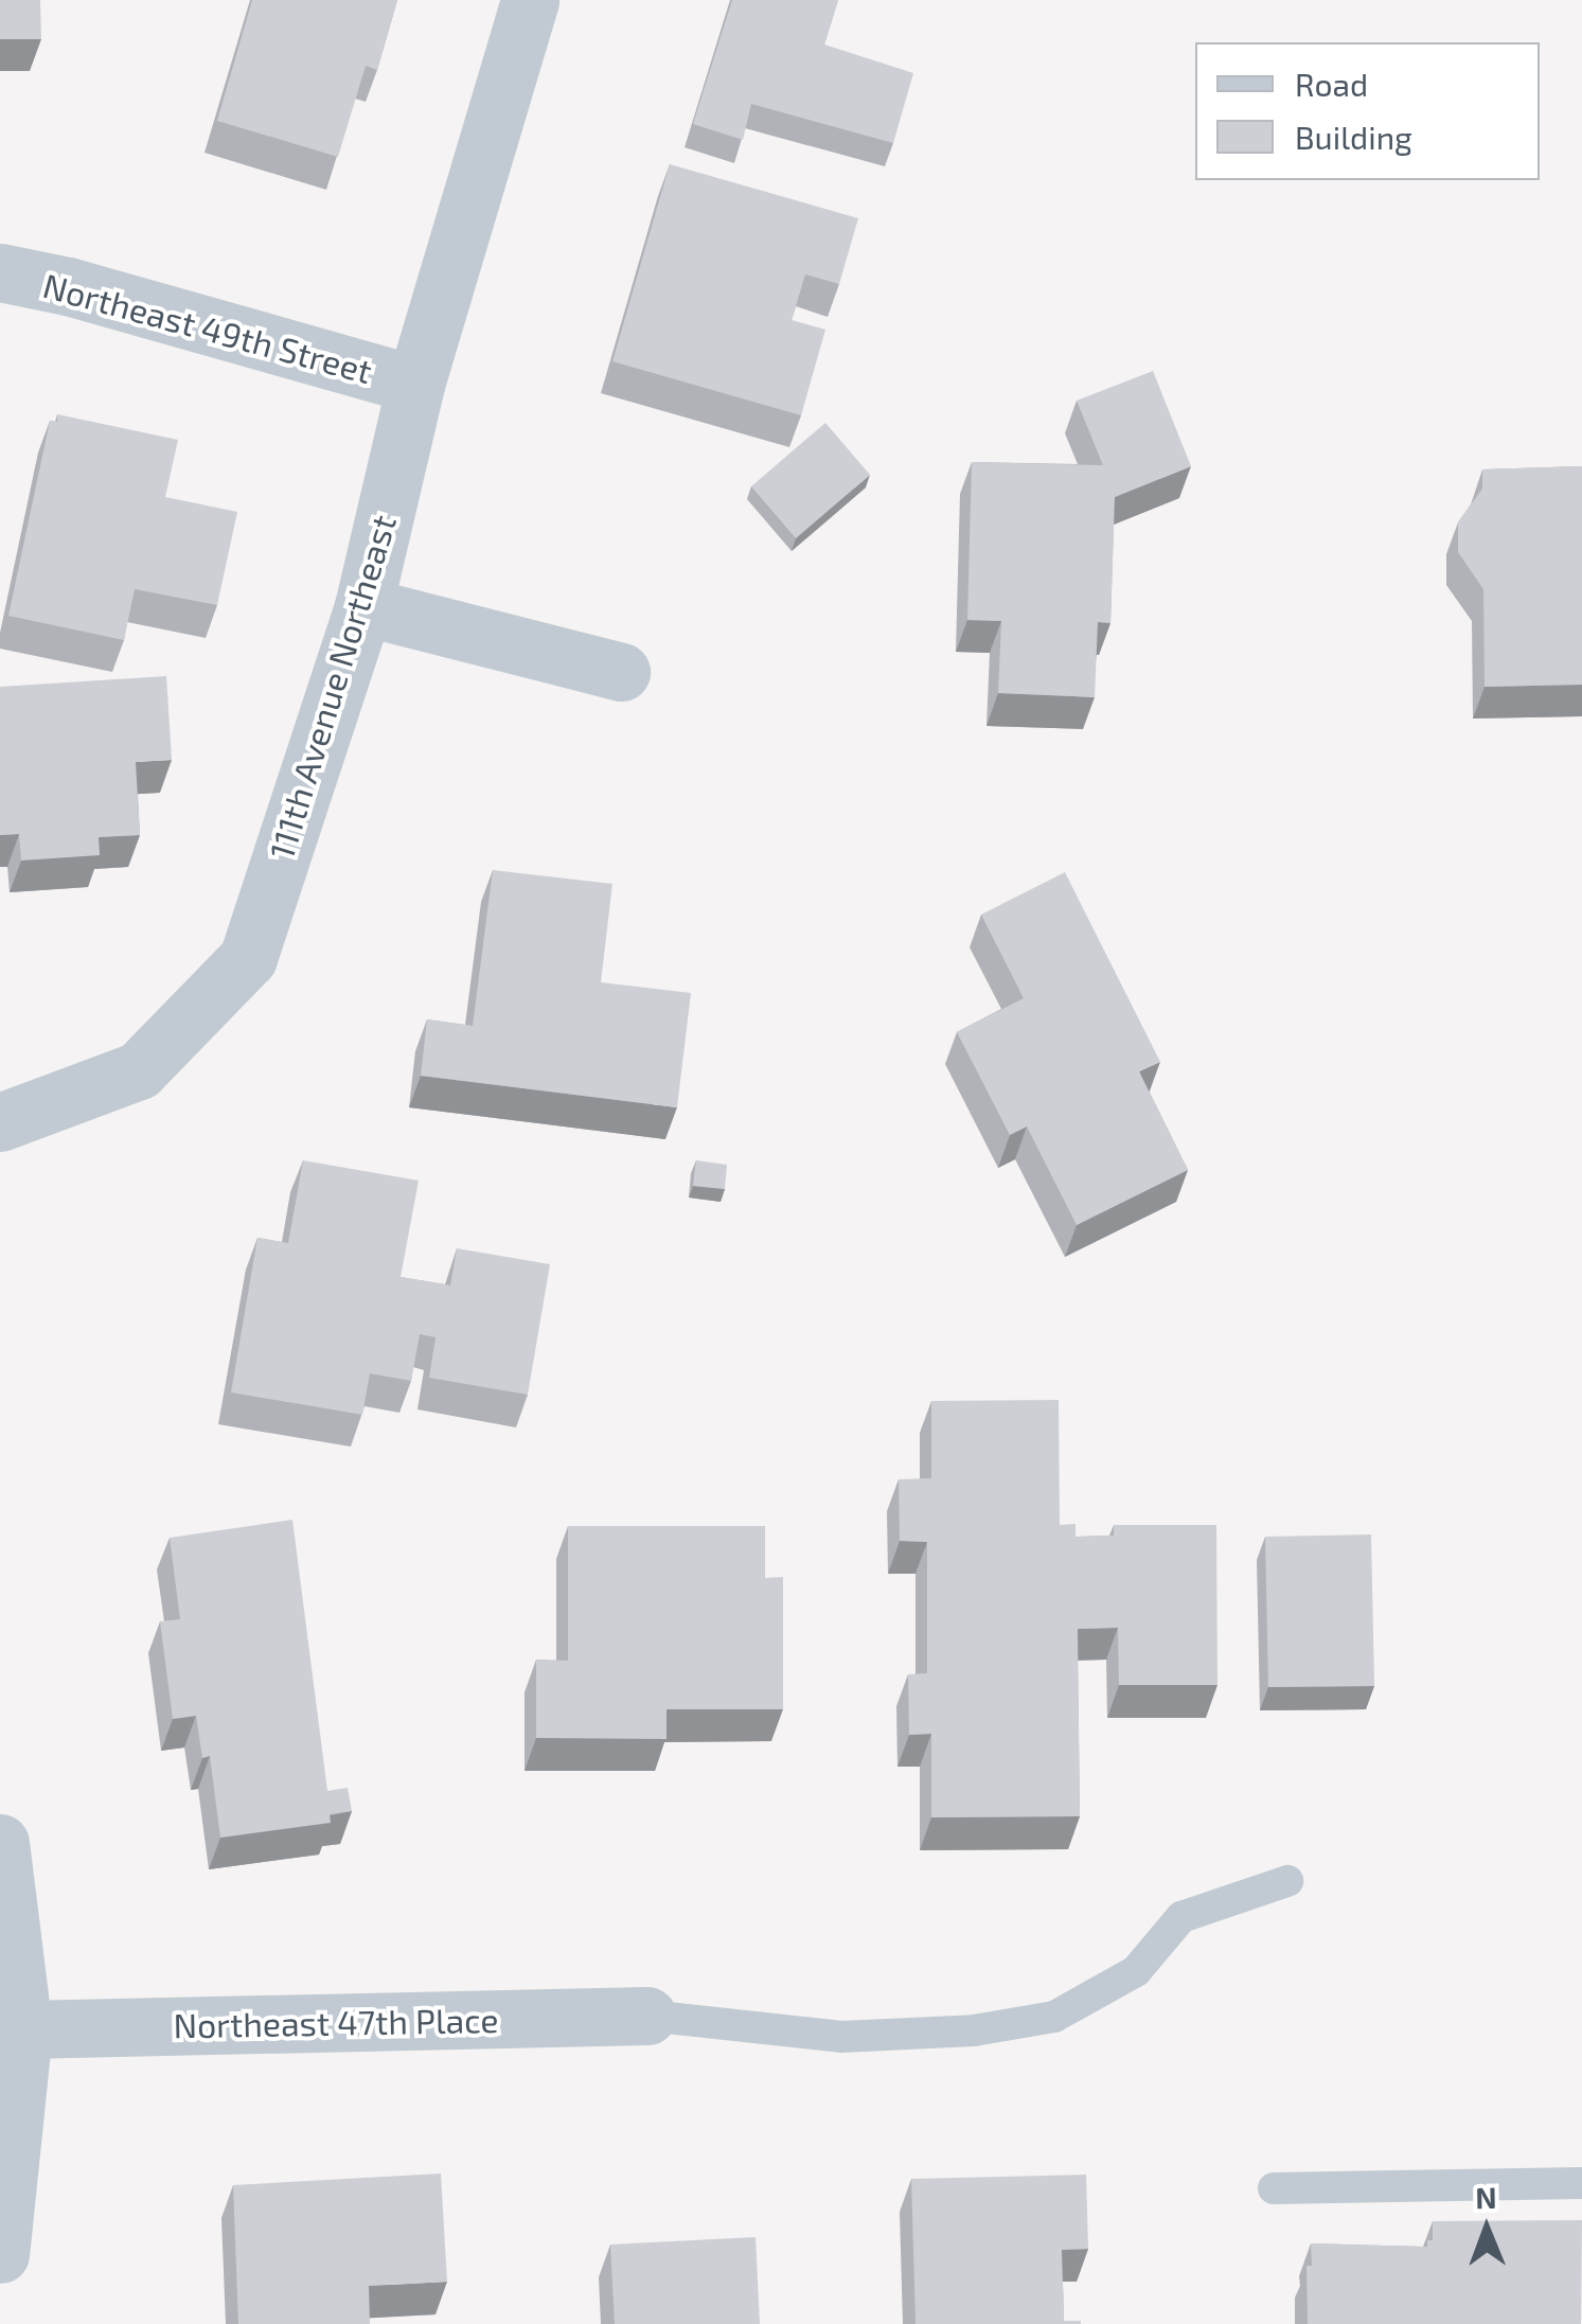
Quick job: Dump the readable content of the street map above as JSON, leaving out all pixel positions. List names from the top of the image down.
{
  "streets": {
    "street": ["Northeast 49th Street", "111th Avenue Northeast", "Northeast 47th Place"]
  },
  "crossings": [
    ["Northeast 49th Street", "111th Avenue Northeast"]
  ],
  "legend": ["Road", "Building"],
  "north": "top"
}
